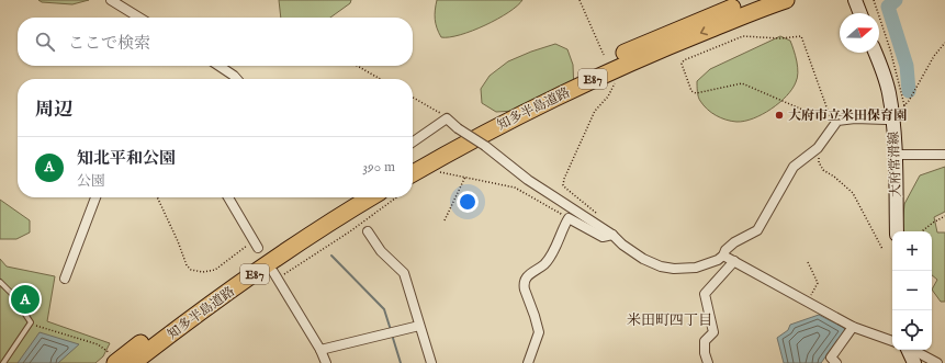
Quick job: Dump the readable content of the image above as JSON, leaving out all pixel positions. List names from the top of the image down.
{
  "streets": {
    "highway": ["E87", "知多半島道路"],
    "main road": ["大府常滑線"]
  },
  "districts": ["米田町四丁目"],
  "places": ["大府市立米田保育園"],
  "north": "right",
  "page": {
    "search": "ここで検索",
    "heading": "周辺",
    "list": [
      {
        "mark": "A",
        "name": "知北平和公園",
        "note": "公園",
        "value": "390 m"
      }
    ],
    "map_buttons": ["+", "−"],
    "pins": "A"
  }
}
